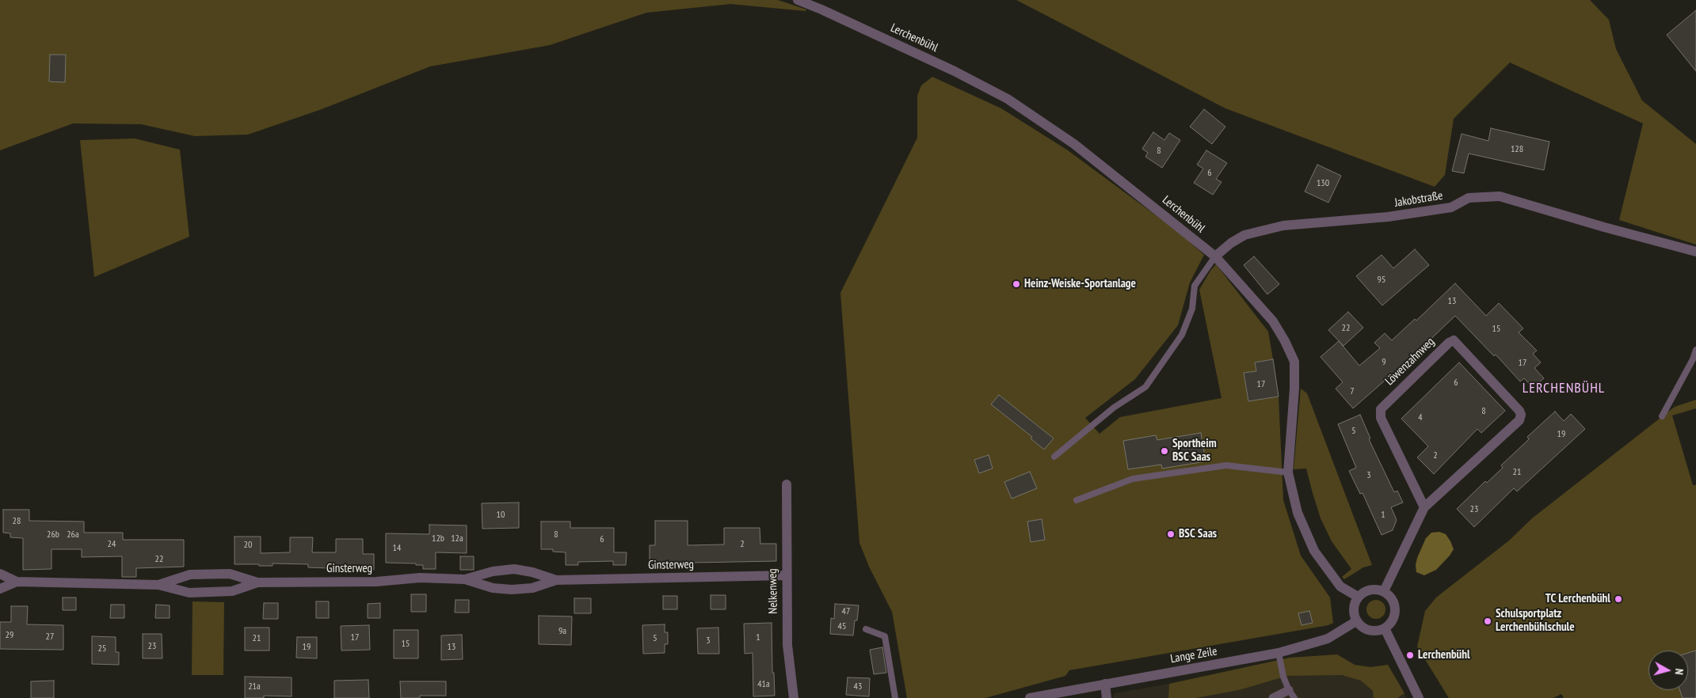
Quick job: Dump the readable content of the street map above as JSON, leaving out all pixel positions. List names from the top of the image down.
{
  "streets": {
    "street": [
      "Lerchenbühl",
      "Jakobstraße",
      "Löwenzahnweg",
      "Ginsterweg",
      "Nelkenweg",
      "Lange Zeile"
    ]
  },
  "crossings": [
    ["Lerchenbühl", "Jakobstraße"],
    ["Lerchenbühl", "Löwenzahnweg"],
    ["Lerchenbühl", "Lange Zeile"],
    ["Löwenzahnweg", "Lange Zeile"],
    ["Ginsterweg", "Nelkenweg"]
  ],
  "districts": ["LERCHENBÜHL"],
  "places": [
    "Heinz-Weiske-Sportanlage",
    "Sportheim BSC Saas",
    "BSC Saas",
    "TC Lerchenbühl",
    "Schulsportplatz Lerchenbühlschule",
    "Lerchenbühl"
  ],
  "house_numbers": [
    "128",
    "8",
    "6",
    "130",
    "95",
    "13",
    "22",
    "15",
    "9",
    "17",
    "6",
    "17",
    "7",
    "8",
    "4",
    "5",
    "19",
    "2",
    "21",
    "3",
    "23",
    "10",
    "1",
    "28",
    "26b",
    "26a",
    "8",
    "12b",
    "12a",
    "6",
    "24",
    "2",
    "20",
    "14",
    "22",
    "47",
    "45",
    "9a",
    "29",
    "27",
    "17",
    "1",
    "21",
    "5",
    "3",
    "15",
    "23",
    "19",
    "13",
    "25",
    "41a",
    "21a",
    "43"
  ],
  "north": "right"
}
